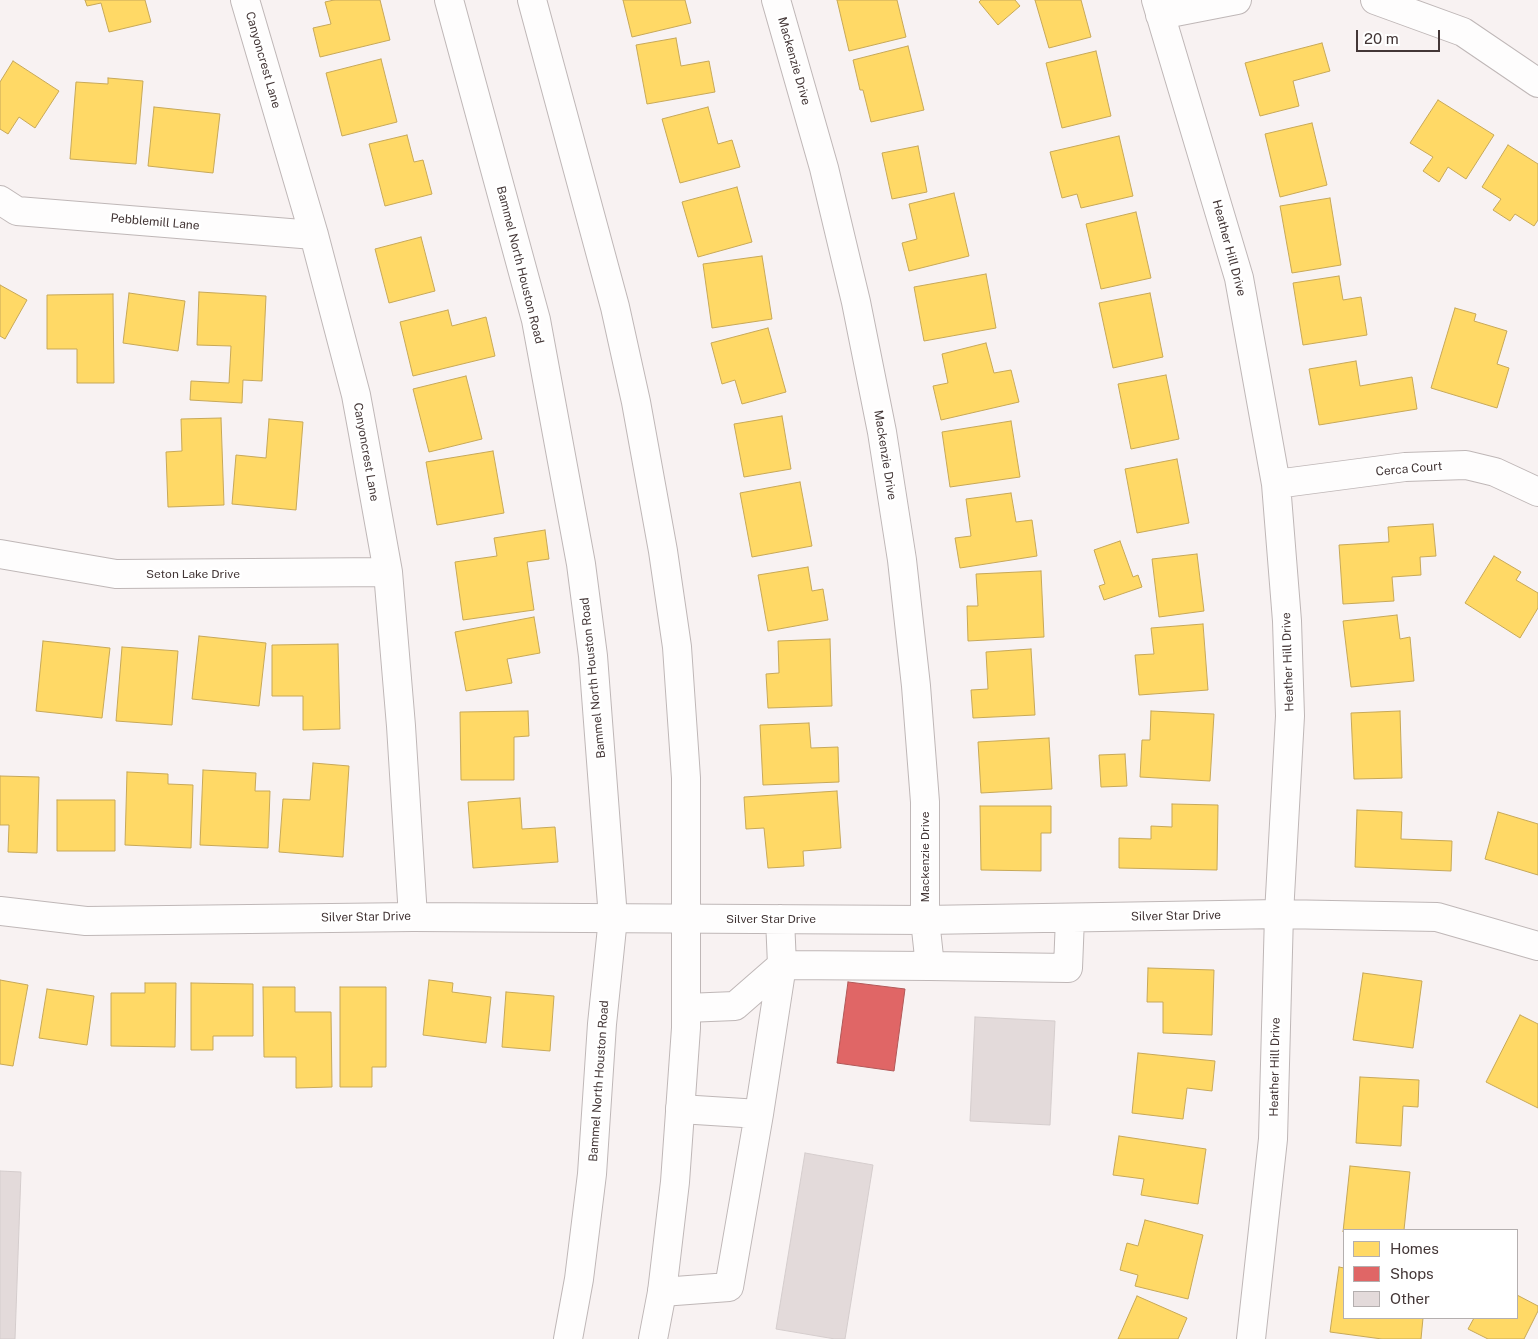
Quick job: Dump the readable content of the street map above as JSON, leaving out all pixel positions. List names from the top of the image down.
{
  "streets": {
    "street": [
      "Canyoncrest Lane",
      "Mackenzie Drive",
      "Pebblemill Lane",
      "Heather Hill Drive",
      "Bammel North Houston Road",
      "Cerca Court",
      "Seton Lake Drive",
      "Silver Star Drive"
    ]
  },
  "crossings": [
    ["Canyoncrest Lane", "Pebblemill Lane"],
    ["Canyoncrest Lane", "Seton Lake Drive"],
    ["Canyoncrest Lane", "Silver Star Drive"],
    ["Mackenzie Drive", "Silver Star Drive"],
    ["Heather Hill Drive", "Cerca Court"],
    ["Heather Hill Drive", "Silver Star Drive"],
    ["Bammel North Houston Road", "Silver Star Drive"]
  ],
  "legend": ["Homes", "Shops", "Other"],
  "scale_bar": "20 m"
}
